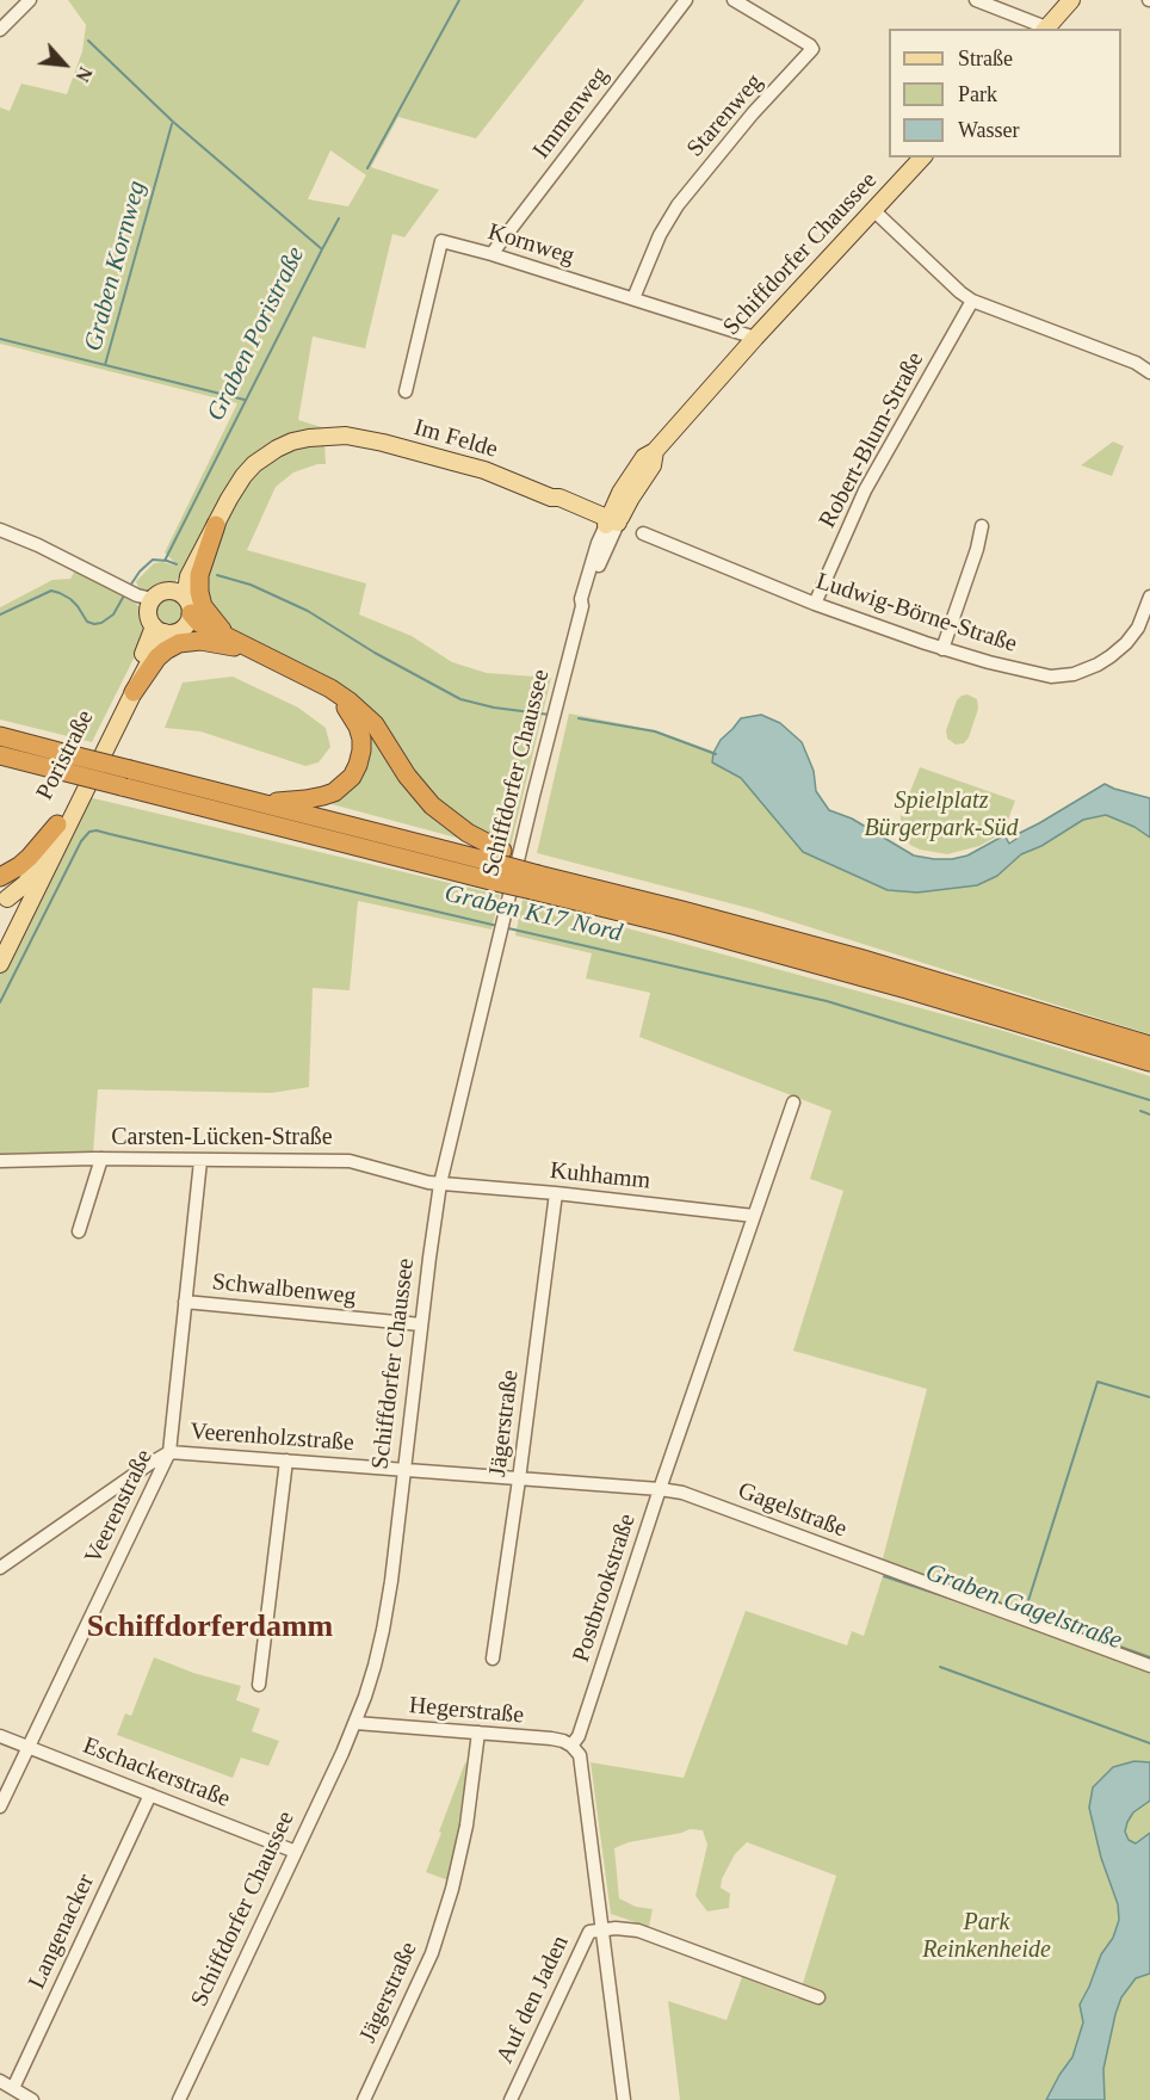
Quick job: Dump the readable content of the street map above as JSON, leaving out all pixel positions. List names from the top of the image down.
{
  "streets": {
    "main road": ["Schiffdorfer Chaussee", "Im Felde", "Poristraße"],
    "street": [
      "Immenweg",
      "Starenweg",
      "Kornweg",
      "Robert-Blum-Straße",
      "Ludwig-Börne-Straße",
      "Carsten-Lücken-Straße",
      "Kuhhamm",
      "Schwalbenweg",
      "Jägerstraße",
      "Veerenholzstraße",
      "Veerenstraße",
      "Gagelstraße",
      "Postbrookstraße",
      "Hegerstraße",
      "Eschackerstraße",
      "Langenacker",
      "Auf den Jaden"
    ]
  },
  "crossings": [
    ["Immenweg", "Kornweg"],
    ["Starenweg", "Kornweg"],
    ["Kornweg", "Schiffdorfer Chaussee"],
    ["Schiffdorfer Chaussee", "Im Felde"],
    ["Schiffdorfer Chaussee", "Carsten-Lücken-Straße"],
    ["Schiffdorfer Chaussee", "Kuhhamm"],
    ["Schiffdorfer Chaussee", "Schwalbenweg"],
    ["Schiffdorfer Chaussee", "Veerenholzstraße"],
    ["Schiffdorfer Chaussee", "Gagelstraße"],
    ["Schiffdorfer Chaussee", "Hegerstraße"],
    ["Schiffdorfer Chaussee", "Eschackerstraße"],
    ["Robert-Blum-Straße", "Ludwig-Börne-Straße"],
    ["Carsten-Lücken-Straße", "Kuhhamm"],
    ["Carsten-Lücken-Straße", "Veerenstraße"],
    ["Kuhhamm", "Jägerstraße"],
    ["Kuhhamm", "Postbrookstraße"],
    ["Schwalbenweg", "Veerenstraße"],
    ["Jägerstraße", "Gagelstraße"],
    ["Jägerstraße", "Hegerstraße"],
    ["Veerenholzstraße", "Veerenstraße"],
    ["Veerenholzstraße", "Gagelstraße"],
    ["Veerenstraße", "Eschackerstraße"],
    ["Gagelstraße", "Postbrookstraße"],
    ["Postbrookstraße", "Hegerstraße"],
    ["Eschackerstraße", "Langenacker"]
  ],
  "districts": ["Schiffdorferdamm"],
  "water": [
    "Graben Kornweg",
    "Graben Poristraße",
    "Graben K17 Nord",
    "Graben Gagelstraße"
  ],
  "parks": ["Spielplatz Bürgerpark-Süd", "Park Reinkenheide"],
  "legend": ["Straße", "Park", "Wasser"],
  "north": "bottom right"
}
